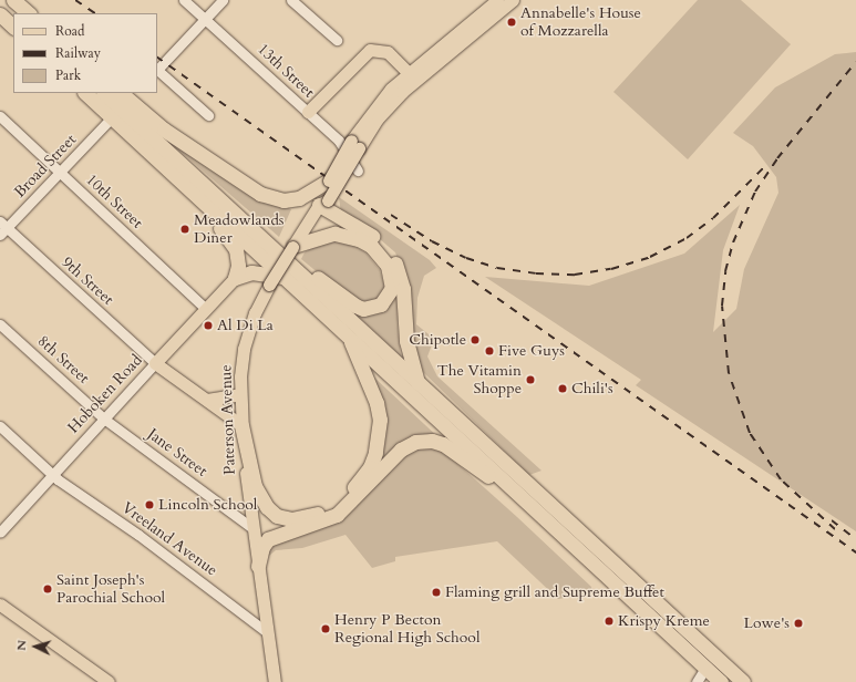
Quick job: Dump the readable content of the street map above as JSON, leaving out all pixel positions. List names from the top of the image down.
{
  "streets": {
    "main road": ["Hoboken Road", "Paterson Avenue"],
    "street": [
      "13th Street",
      "Broad Street",
      "10th Street",
      "9th Street",
      "8th Street",
      "Jane Street",
      "Vreeland Avenue"
    ]
  },
  "crossings": [
    ["Broad Street", "10th Street"],
    ["Broad Street", "9th Street"],
    ["10th Street", "Hoboken Road"],
    ["9th Street", "Hoboken Road"],
    ["8th Street", "Hoboken Road"],
    ["8th Street", "Jane Street"],
    ["Hoboken Road", "Jane Street"],
    ["Hoboken Road", "Vreeland Avenue"],
    ["Paterson Avenue", "Jane Street"],
    ["Paterson Avenue", "Vreeland Avenue"]
  ],
  "places": [
    "Annabelle's House of Mozzarella",
    "Meadowlands Diner",
    "Al Di La",
    "Chipotle",
    "Five Guys",
    "The Vitamin Shoppe",
    "Chili's",
    "Lincoln School",
    "Saint Joseph's Parochial School",
    "Flaming grill and Supreme Buffet",
    "Krispy Kreme",
    "Lowe's",
    "Henry P Becton Regional High School"
  ],
  "legend": ["Road", "Railway", "Park"],
  "north": "left"
}
